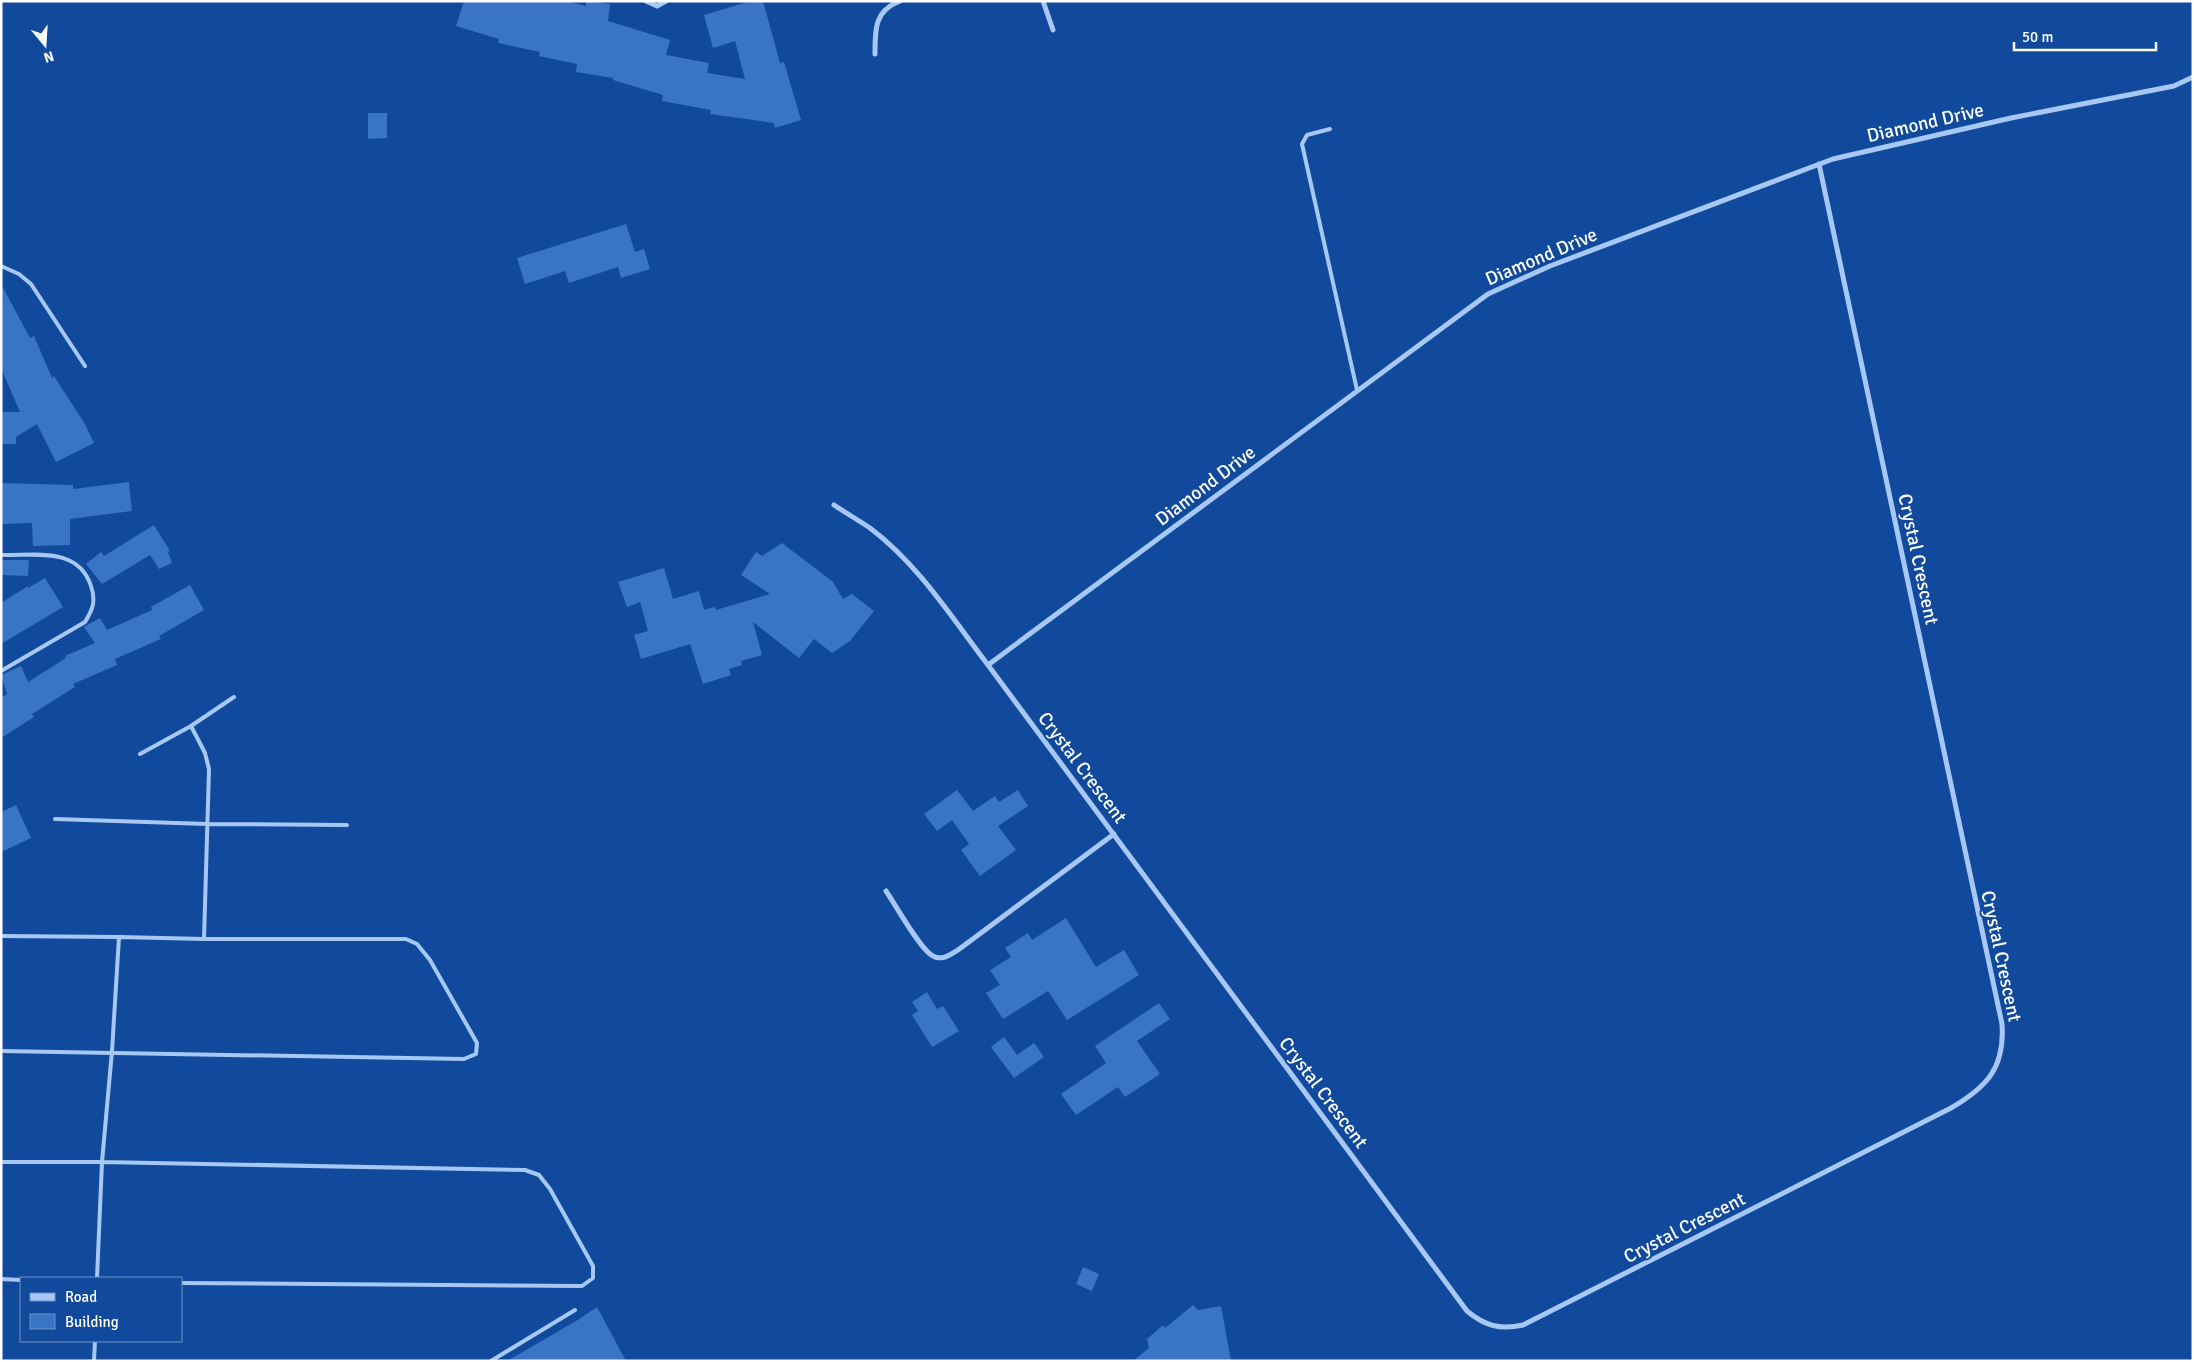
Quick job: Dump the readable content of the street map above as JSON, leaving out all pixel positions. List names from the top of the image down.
{
  "streets": {
    "street": ["Diamond Drive", "Crystal Crescent"]
  },
  "crossings": [
    ["Diamond Drive", "Crystal Crescent"]
  ],
  "legend": ["Road", "Building"],
  "scale_bar": "50 m",
  "north": "bottom"
}
